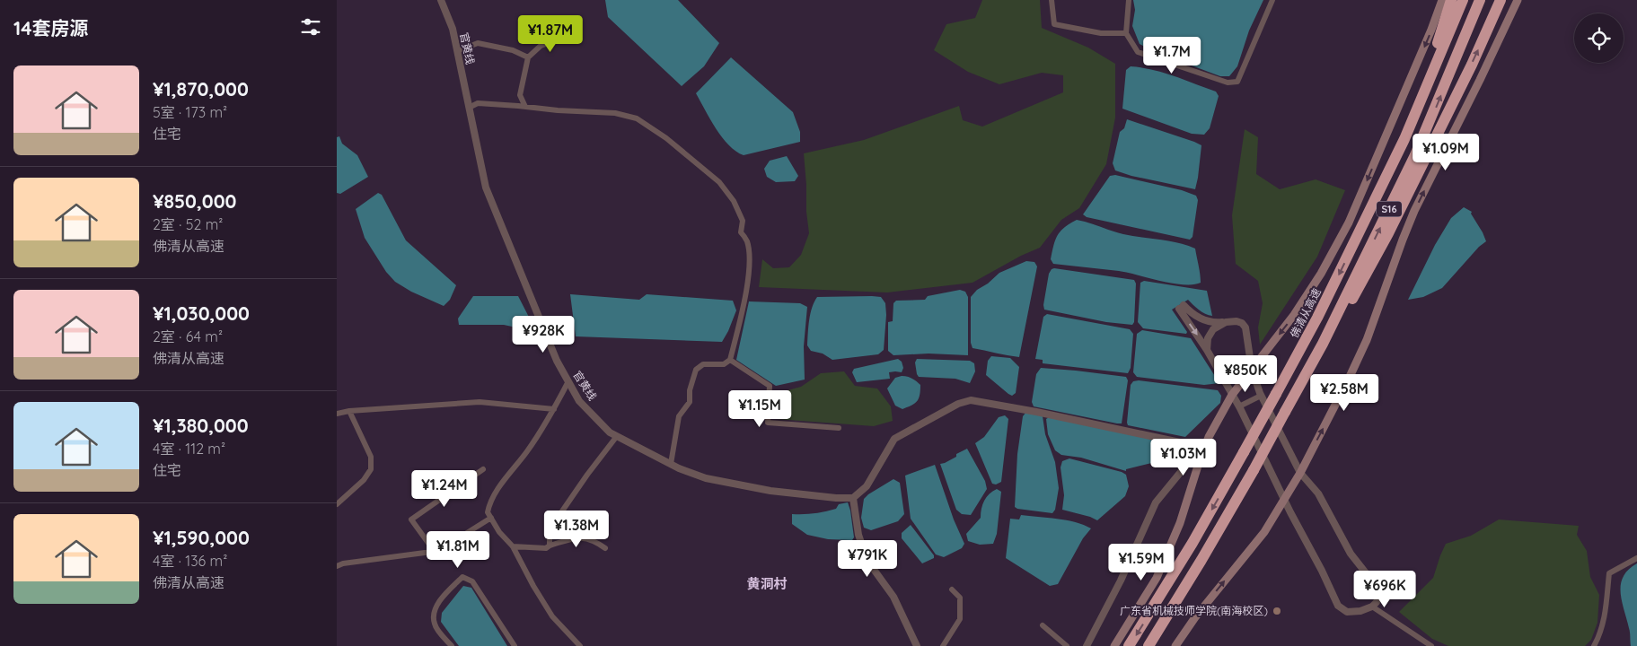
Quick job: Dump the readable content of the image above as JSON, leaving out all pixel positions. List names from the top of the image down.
{
  "streets": {
    "highway": ["S16", "佛清从高速"],
    "street": ["官黄线"]
  },
  "districts": ["黄洞村"],
  "places": ["广东省机械技师学院(南海校区)"],
  "page": {
    "heading": "14套房源",
    "price": [
      "¥1.87M",
      "¥1.7M",
      "¥1.09M",
      "¥928K",
      "¥850K",
      "¥2.58M",
      "¥1.15M",
      "¥1.03M",
      "¥1.24M",
      "¥1.38M",
      "¥1.81M",
      "¥791K",
      "¥1.59M",
      "¥696K"
    ],
    "list": [
      {
        "name": "¥1,870,000",
        "note": "5室 · 173 m² · 住宅"
      },
      {
        "name": "¥850,000",
        "note": "2室 · 52 m² · 佛清从高速"
      },
      {
        "name": "¥1,030,000",
        "note": "2室 · 64 m² · 佛清从高速"
      },
      {
        "name": "¥1,380,000",
        "note": "4室 · 112 m² · 住宅"
      },
      {
        "name": "¥1,590,000",
        "note": "4室 · 136 m² · 佛清从高速"
      }
    ]
  }
}
